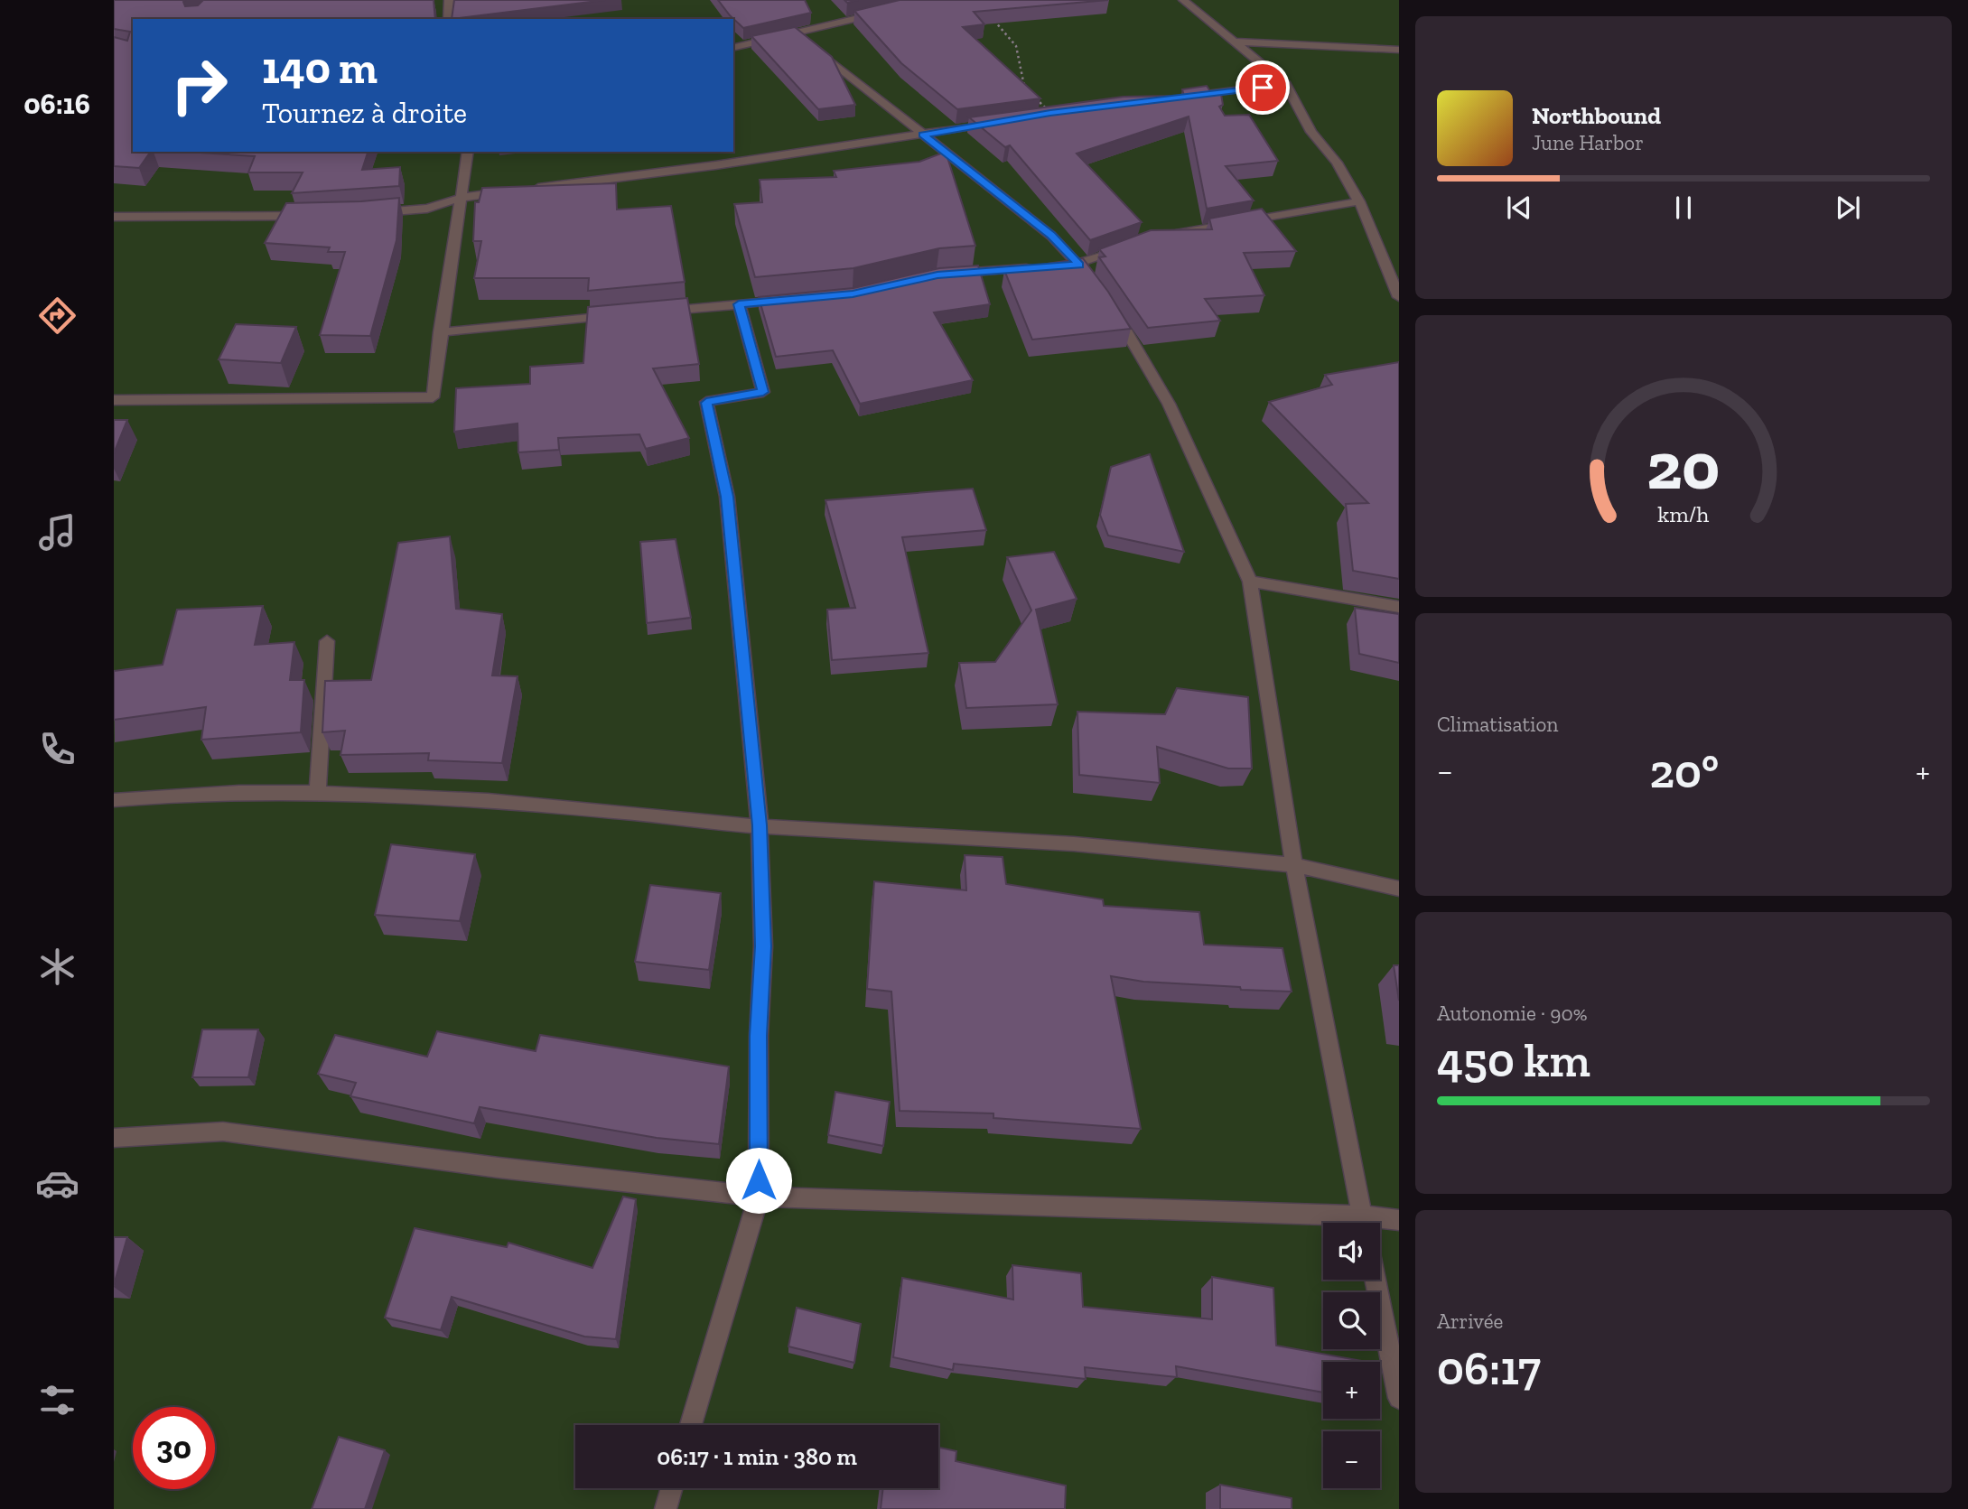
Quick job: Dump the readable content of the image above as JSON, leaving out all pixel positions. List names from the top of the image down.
{
  "page": {
    "tabs": "06:16",
    "turn": ["140 m", "Tournez à droite"],
    "song": ["Northbound", "June Harbor"],
    "tile": [
      "Climatisation",
      ["Autonomie · 90%", "450 km"],
      ["Arrivée", "06:17"]
    ],
    "heat": ["−", "20°", "+"],
    "map_buttons": ["+", "−"],
    "limit": "30",
    "trip": "06:17 · 1 min · 380 m",
    "gauge": ["20", "km/h"]
  }
}
